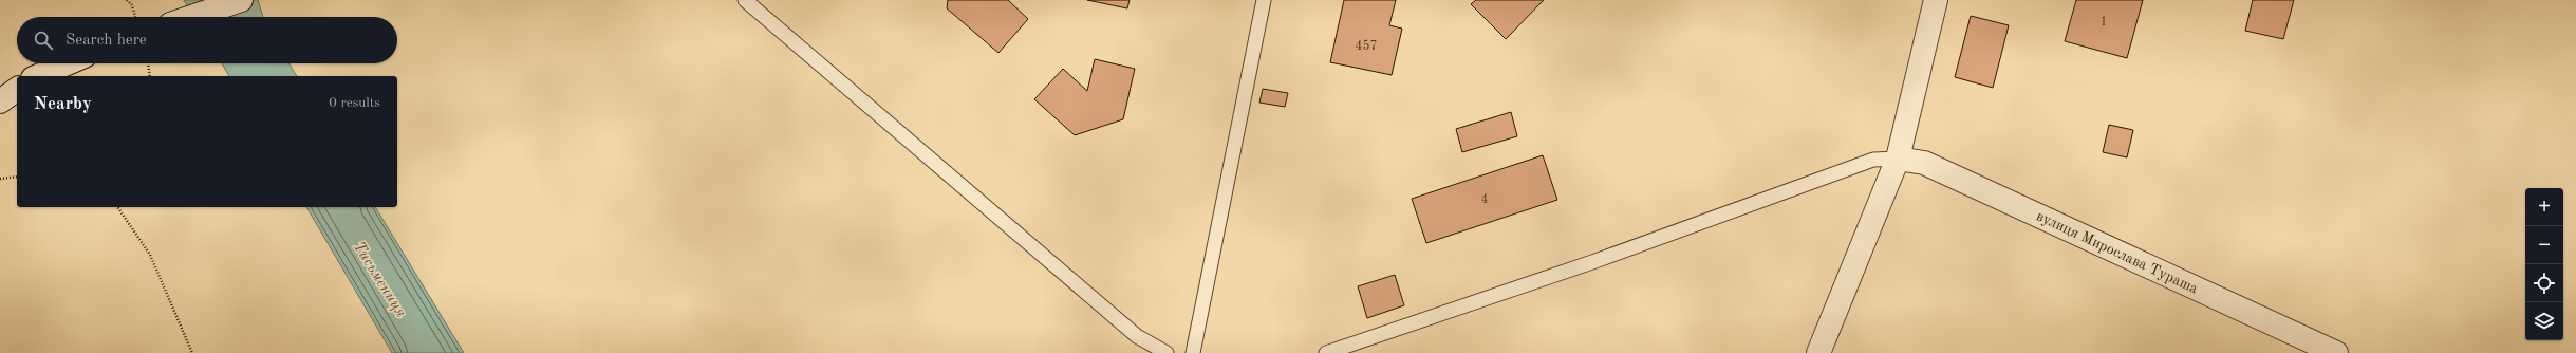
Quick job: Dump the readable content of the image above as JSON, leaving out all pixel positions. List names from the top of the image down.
{
  "streets": {
    "street": ["вулиця Мирослава Тураша"]
  },
  "water": ["Тисьмениця"],
  "house_numbers": ["1", "457", "4"],
  "page": {
    "search": "Search here",
    "heading": ["Nearby", "0 results"],
    "map_buttons": ["+", "−"]
  }
}
